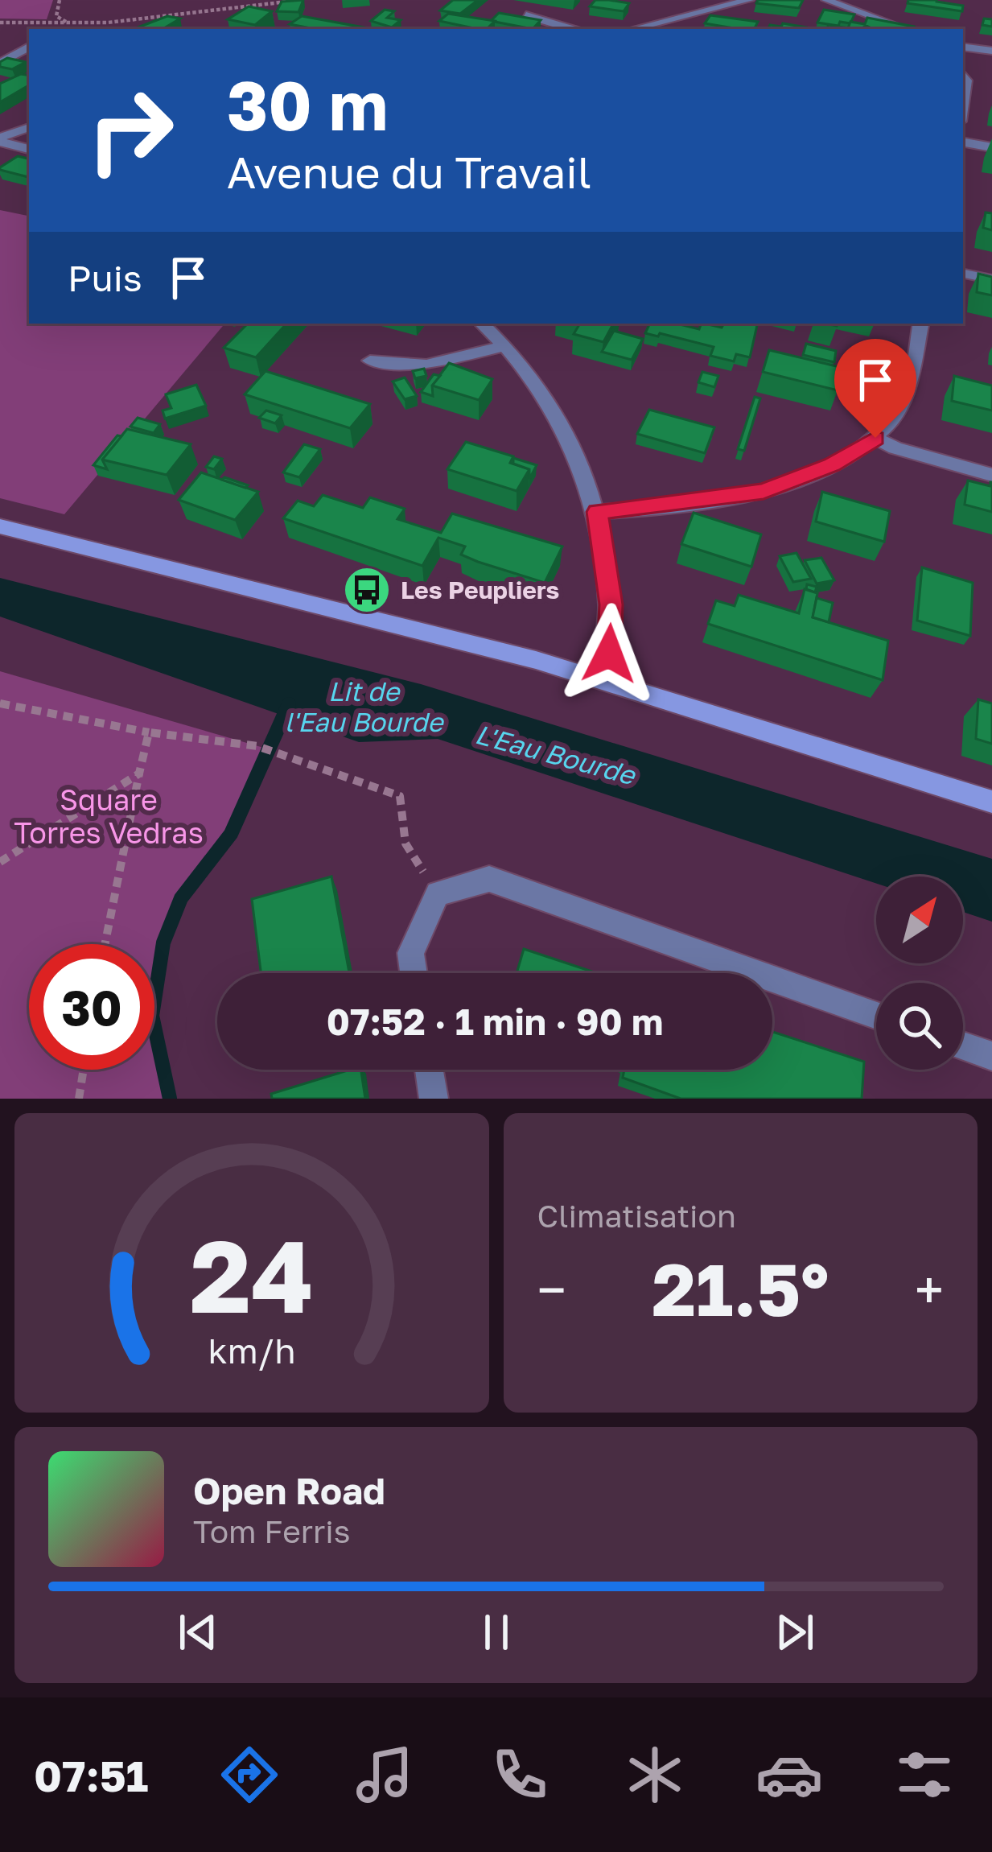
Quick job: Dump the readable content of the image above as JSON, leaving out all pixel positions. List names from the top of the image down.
{
  "water": ["Lit de l'Eau Bourde", "L'Eau Bourde"],
  "parks": ["Square Torres Vedras"],
  "places": {
    "bus stop": ["Les Peupliers"]
  },
  "north": "top right",
  "page": {
    "turn": ["30 m", "Avenue du Travail"],
    "then": "Puis",
    "limit": "30",
    "trip": "07:52 · 1 min · 90 m",
    "tile": "Climatisation",
    "heat": ["−", "21.5°", "+"],
    "song": ["Open Road", "Tom Ferris"],
    "tabs": "07:51",
    "gauge": ["24", "km/h"]
  }
}
